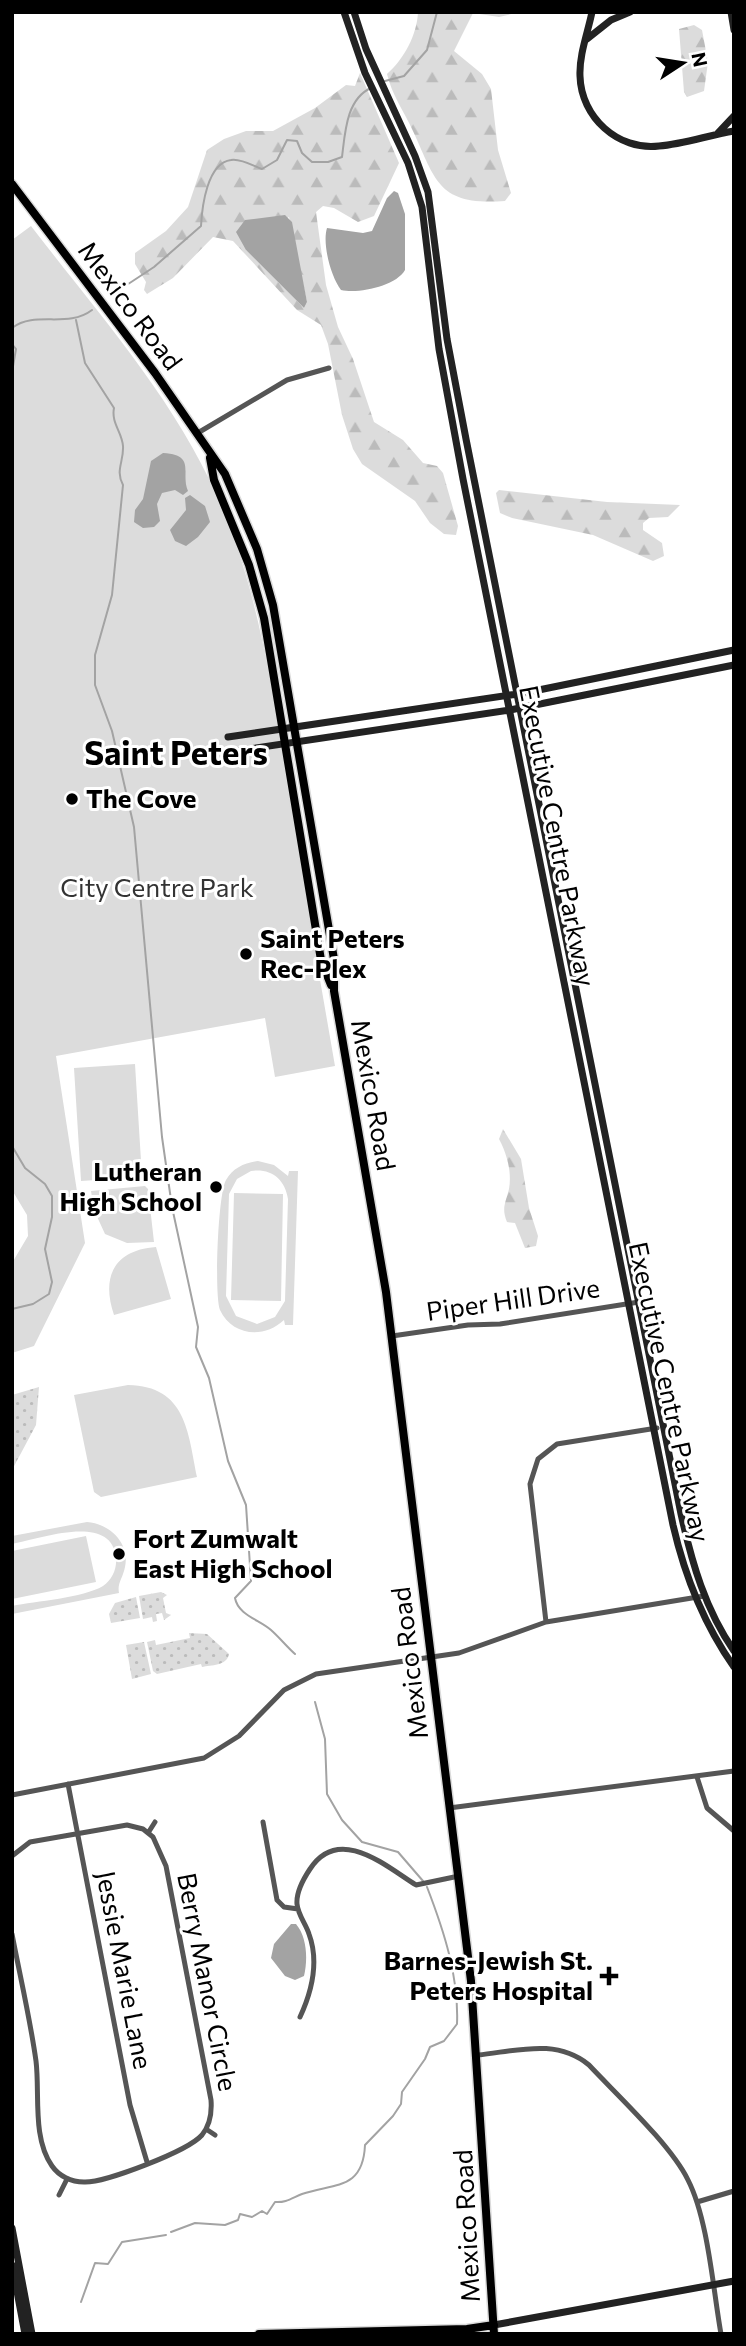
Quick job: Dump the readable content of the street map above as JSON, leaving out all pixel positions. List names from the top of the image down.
{
  "streets": {
    "main road": ["Mexico Road"],
    "street": [
      "Executive Centre Parkway",
      "Piper Hill Drive",
      "Jessie Marie Lane",
      "Berry Manor Circle"
    ]
  },
  "crossings": [
    ["Mexico Road", "Piper Hill Drive"],
    ["Executive Centre Parkway", "Piper Hill Drive"],
    ["Jessie Marie Lane", "Berry Manor Circle"]
  ],
  "districts": ["Saint Peters"],
  "parks": ["City Centre Park"],
  "places": {
    "other": [
      "The Cove",
      "Saint Peters Rec-Plex",
      "Lutheran High School",
      "Fort Zumwalt East High School"
    ],
    "health": ["Barnes-Jewish St. Peters Hospital"]
  },
  "north": "right"
}
